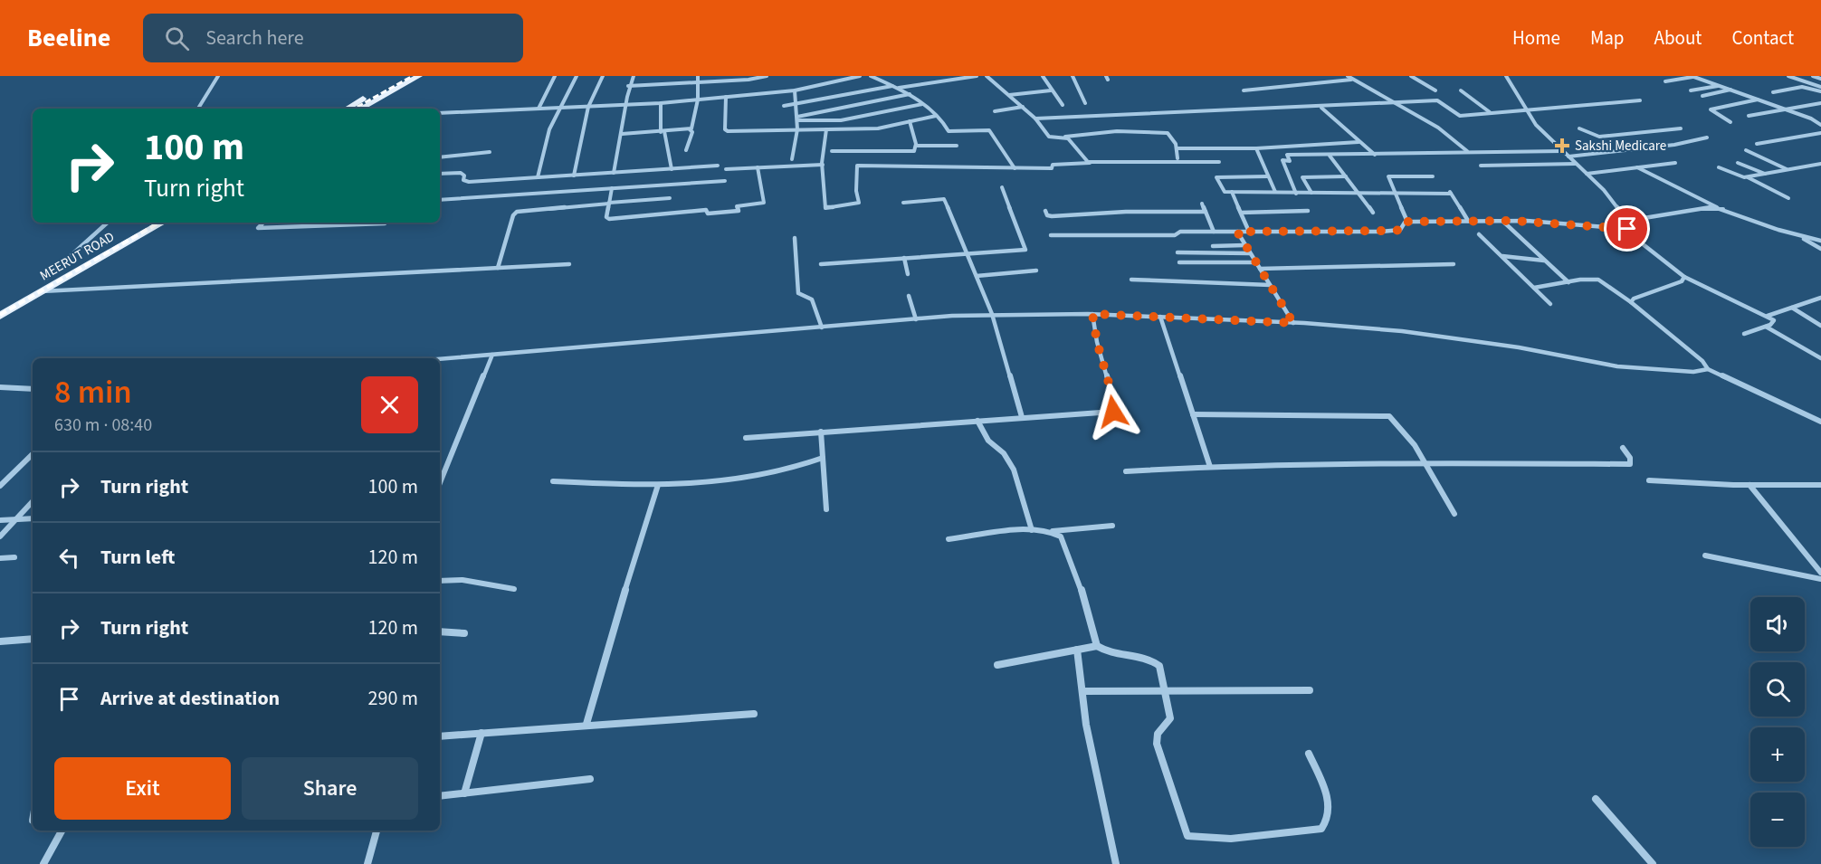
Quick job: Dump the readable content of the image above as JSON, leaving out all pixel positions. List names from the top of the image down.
{
  "streets": {
    "main road": ["MEERUT ROAD"]
  },
  "places": {
    "health": ["Sakshi Medicare"]
  },
  "page": {
    "header": "Beeline",
    "search": "Search here",
    "nav": [
      "Home",
      "Map",
      "About",
      "Contact"
    ],
    "turn": ["100 m", "Turn right"],
    "heading": ["8 min", "630 m · 08:40"],
    "list": [
      {
        "name": "Turn right",
        "value": "100 m"
      },
      {
        "name": "Turn left",
        "value": "120 m"
      },
      {
        "name": "Turn right",
        "value": "120 m"
      },
      {
        "name": "Arrive at destination",
        "value": "290 m"
      }
    ],
    "map_buttons": ["+", "−"],
    "buttons": ["Exit", "Share"]
  }
}
